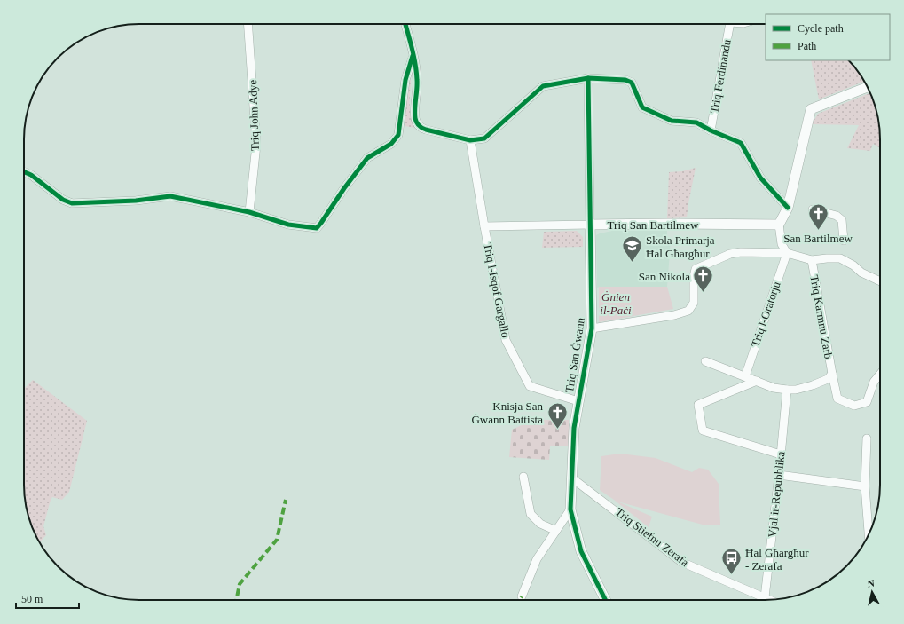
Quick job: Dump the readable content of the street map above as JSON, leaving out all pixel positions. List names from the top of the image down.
{
  "streets": {
    "street": [
      "Triq Ferdinandu",
      "Triq John Adye",
      "Triq San Bartilmew",
      "Triq l-Isqof Gargallo",
      "Triq l-Oratorju",
      "Triq Karmnu Zarb",
      "Triq San Ġwann",
      "Vjal ir-Repubblika",
      "Triq Stiefnu Zerafa"
    ]
  },
  "crossings": [
    ["Triq San Bartilmew", "Triq l-Isqof Gargallo"],
    ["Triq San Bartilmew", "Triq San Ġwann"],
    ["Triq l-Isqof Gargallo", "Triq San Ġwann"],
    ["Triq San Ġwann", "Triq Stiefnu Zerafa"],
    ["Vjal ir-Repubblika", "Triq Stiefnu Zerafa"]
  ],
  "parks": ["Ġnien il-Paċi"],
  "places": {
    "church": ["San Bartilmew", "San Nikola", "Knisja San Ġwann Battista"],
    "school or university": ["Skola Primarja Ħal Għargħur"],
    "bus stop": ["Ħal Għargħur - Zerafa"]
  },
  "legend": ["Cycle path", "Path"],
  "scale_bar": "50 m",
  "north": "top"
}
